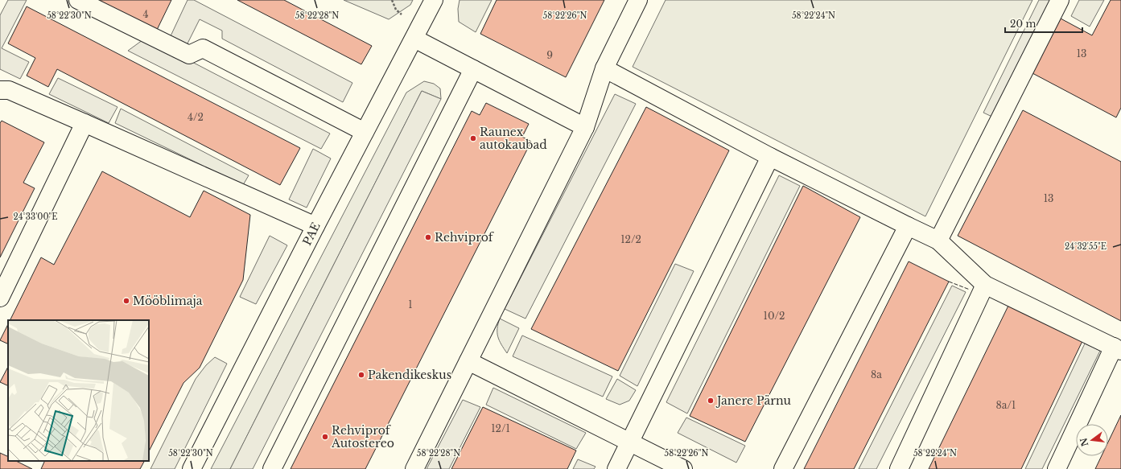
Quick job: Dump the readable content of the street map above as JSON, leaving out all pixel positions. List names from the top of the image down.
{
  "streets": {
    "street": ["PAE"]
  },
  "places": [
    "Raunex autokaubad",
    "Rehviprof",
    "Mööblimaja",
    "Pakendikeskus",
    "Janere Pärnu",
    "Rehviprof Autostereo"
  ],
  "house_numbers": [
    "4",
    "13",
    "9",
    "4/2",
    "13",
    "12/2",
    "1",
    "10/2",
    "8a",
    "8a/1",
    "12/1"
  ],
  "scale_bar": "20 m",
  "north": "left",
  "coordinates": [
    "58°22'30\"N",
    "58°22'28\"N",
    "58°22'26\"N",
    "58°22'24\"N",
    "24°33'00\"E",
    "24°32'55\"E"
  ]
}
